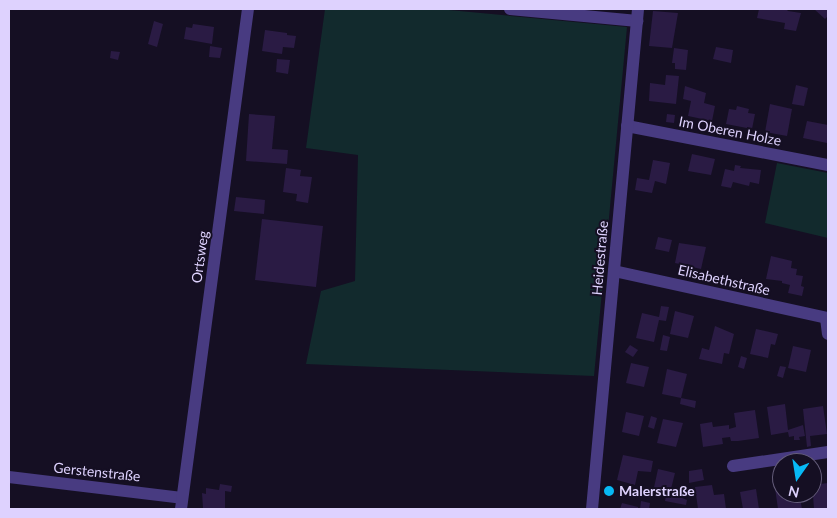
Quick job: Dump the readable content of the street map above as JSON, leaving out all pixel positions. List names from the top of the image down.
{
  "streets": {
    "street": [
      "Im Oberen Holze",
      "Ortsweg",
      "Heidestraße",
      "Elisabethstraße",
      "Gerstenstraße"
    ]
  },
  "crossings": [
    ["Im Oberen Holze", "Heidestraße"],
    ["Ortsweg", "Gerstenstraße"],
    ["Heidestraße", "Elisabethstraße"]
  ],
  "places": ["Malerstraße"],
  "north": "bottom"
}
